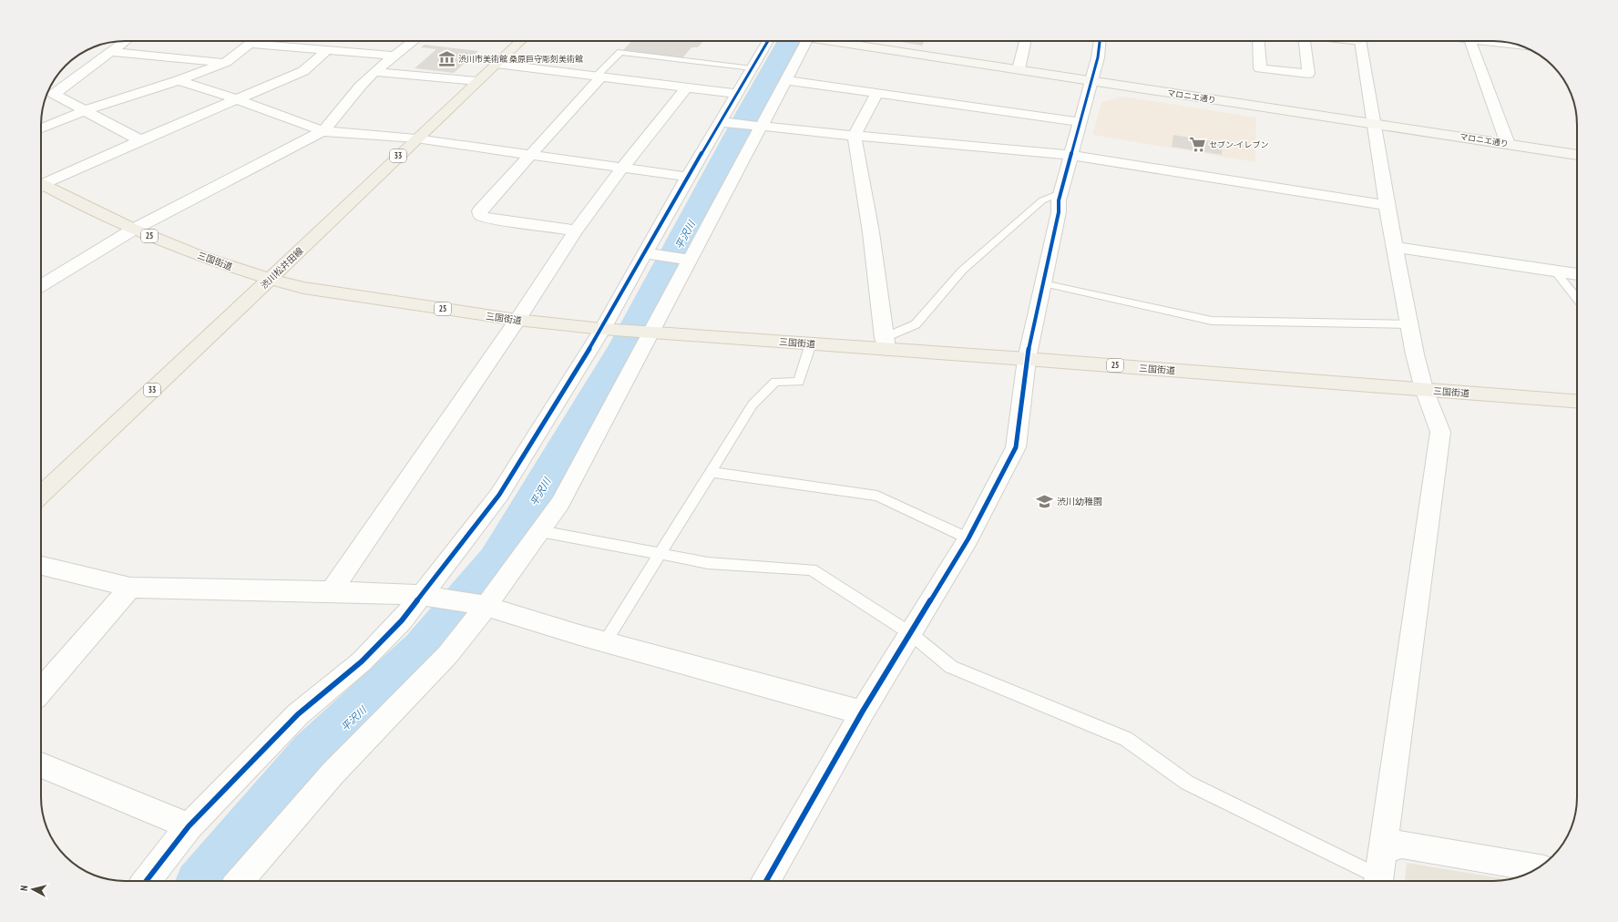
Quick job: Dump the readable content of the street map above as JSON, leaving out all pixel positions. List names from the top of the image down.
{
  "streets": {
    "main road": [
      "33",
      "25",
      "三国街道",
      "渋川松井田線"
    ],
    "street": ["マロニエ通り"]
  },
  "crossings": [
    ["三国街道", "渋川松井田線"]
  ],
  "water": ["平沢川"],
  "places": {
    "museum": ["渋川市美術館 桑原巨守彫刻美術館"],
    "supermarket": ["セブン-イレブン"],
    "school or university": ["渋川幼稚園"]
  },
  "north": "left"
}
